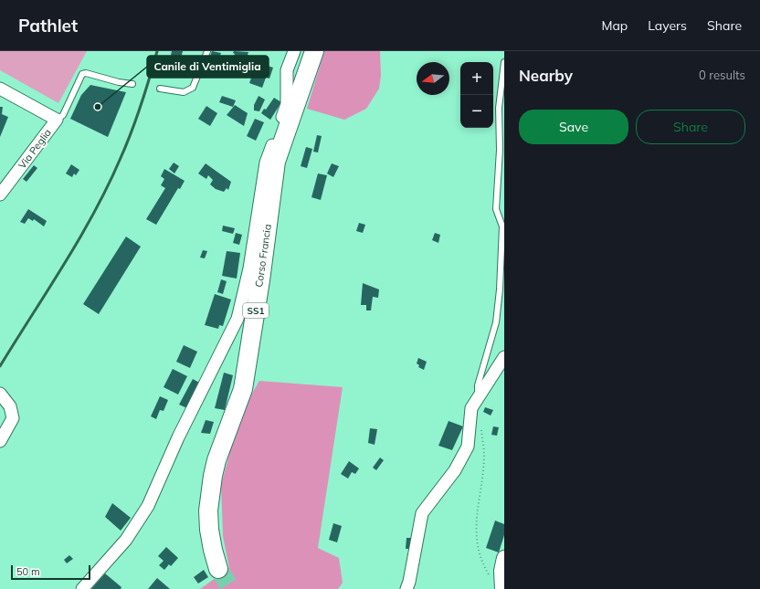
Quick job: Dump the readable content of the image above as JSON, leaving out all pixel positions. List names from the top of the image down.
{
  "streets": {
    "main road": ["Corso Francia", "SS1"],
    "street": ["Via Peglia"]
  },
  "places": ["Canile di Ventimiglia"],
  "scale_bar": "50 m",
  "north": "left",
  "page": {
    "header": "Pathlet",
    "nav": ["Map", "Layers", "Share"],
    "heading": ["Nearby", "0 results"],
    "map_buttons": ["+", "−"],
    "buttons": ["Save", "Share"],
    "scale": "50 m"
  }
}
